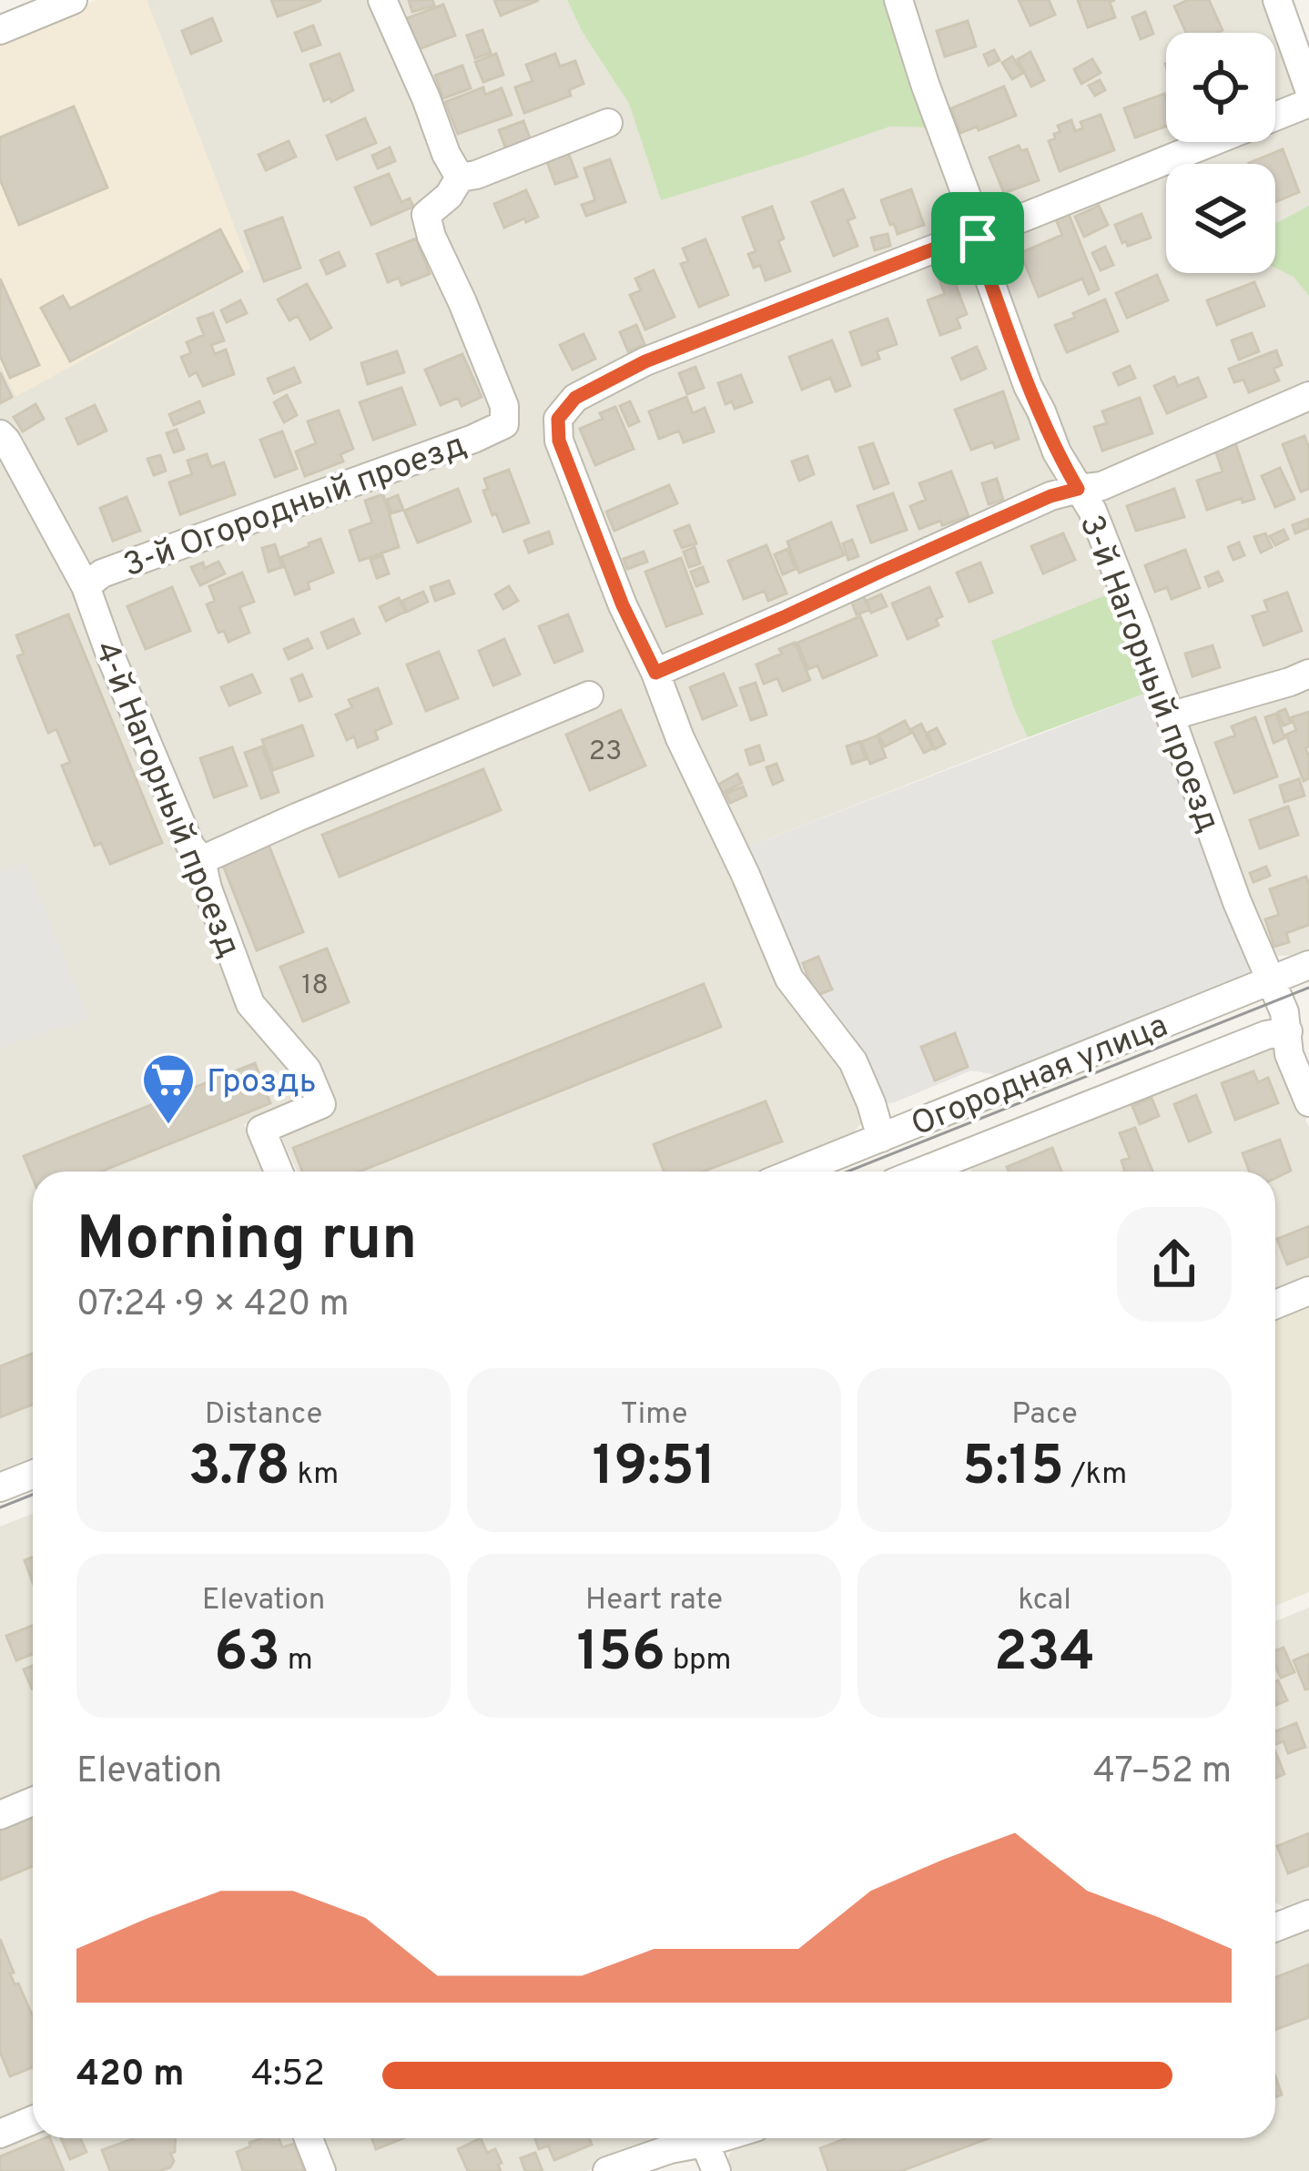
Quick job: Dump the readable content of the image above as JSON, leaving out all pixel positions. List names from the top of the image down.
{
  "streets": {
    "street": [
      "3-й Огородный проезд",
      "3-й Нагорный проезд",
      "4-й Нагорный проезд",
      "Огородная улица"
    ]
  },
  "crossings": [
    ["3-й Огородный проезд", "4-й Нагорный проезд"],
    ["3-й Нагорный проезд", "Огородная улица"]
  ],
  "places": {
    "supermarket": ["Гроздь"]
  },
  "house_numbers": ["23", "18"],
  "page": {
    "heading": ["Morning run", "07:24 · 9 × 420 m"],
    "stats": [
      ["Distance", "3.78 km"],
      ["Time", "19:51"],
      ["Pace", "5:15 /km"],
      ["Elevation", "63 m"],
      ["Heart rate", "156 bpm"],
      ["kcal", "234"]
    ],
    "chart": ["Elevation", "47–52 m"],
    "list": [
      {
        "name": "420 m",
        "note": "4:52"
      }
    ]
  }
}
